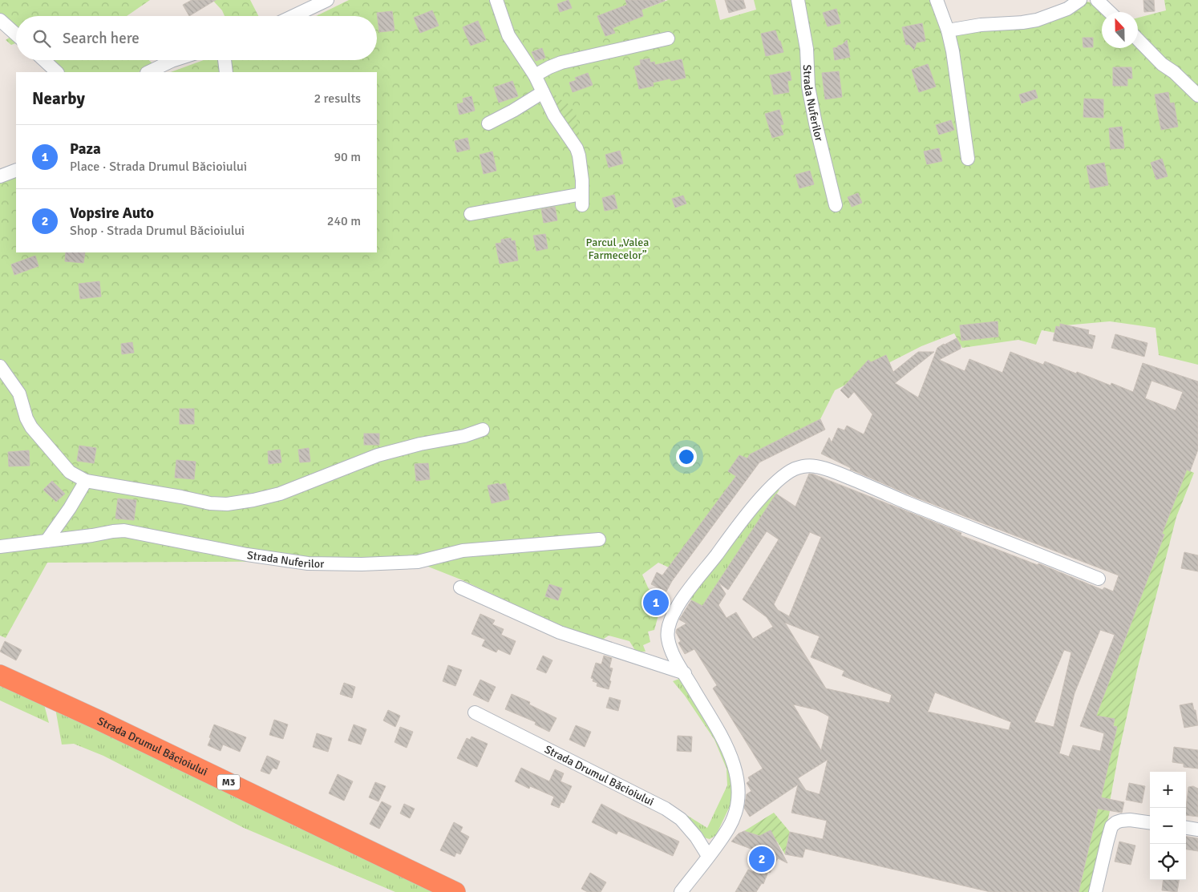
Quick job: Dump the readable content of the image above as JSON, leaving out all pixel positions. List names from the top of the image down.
{
  "streets": {
    "highway": ["Strada Drumul Băcioiului", "M3"],
    "street": ["Strada Nuferilor"]
  },
  "parks": ["Parcul „Valea Farmecelor”"],
  "north": "top",
  "page": {
    "search": "Search here",
    "heading": ["Nearby", "2 results"],
    "list": [
      {
        "mark": "1",
        "name": "Paza",
        "note": "Place · Strada Drumul Băcioiului",
        "value": "90 m"
      },
      {
        "mark": "2",
        "name": "Vopsire Auto",
        "note": "Shop · Strada Drumul Băcioiului",
        "value": "240 m"
      }
    ],
    "pins": ["1", "2"],
    "map_buttons": ["+", "−"]
  }
}
